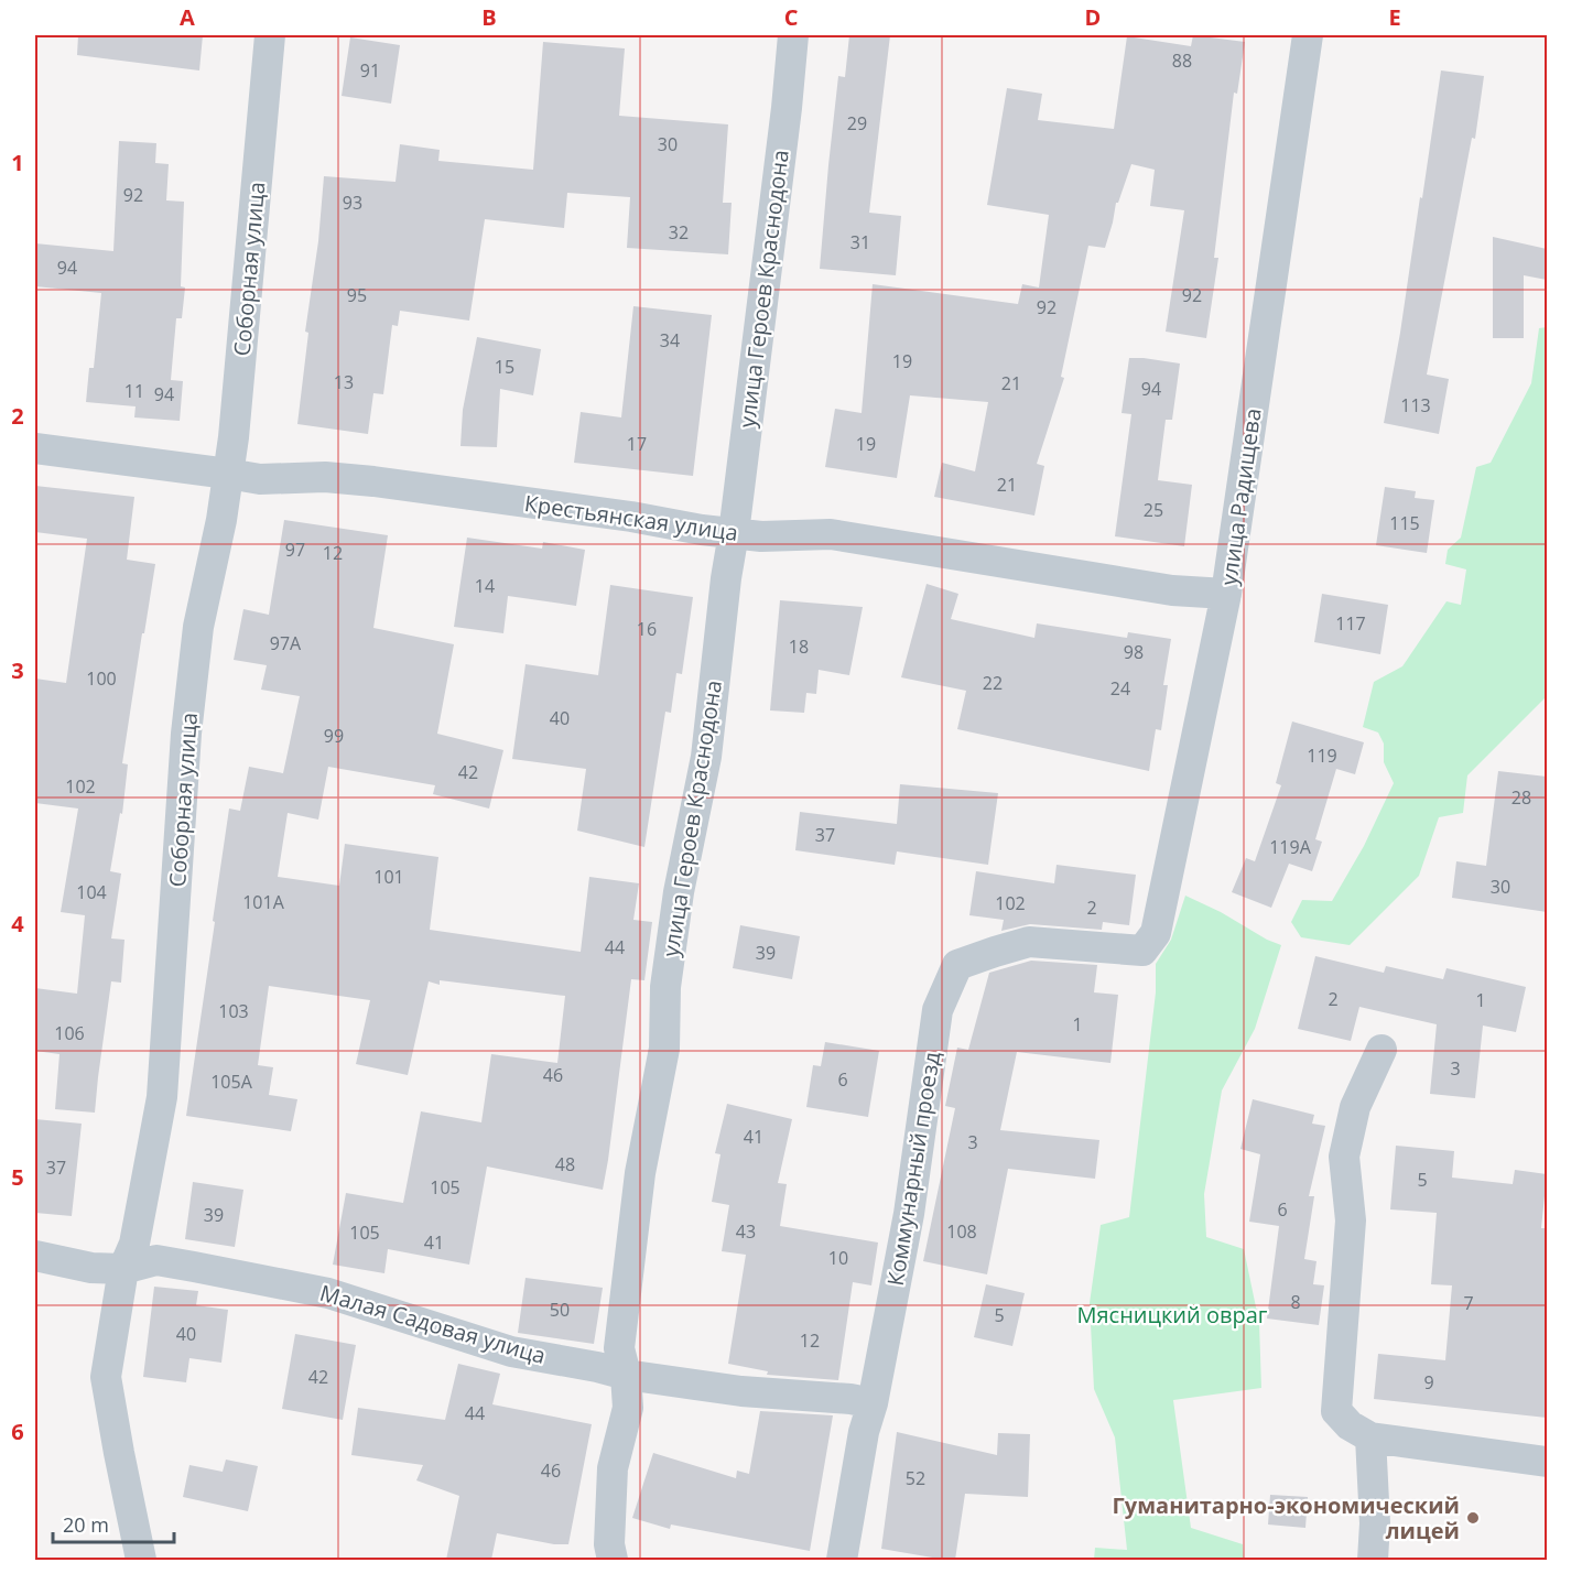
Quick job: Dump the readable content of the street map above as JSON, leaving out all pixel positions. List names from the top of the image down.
{
  "streets": {
    "street": [
      "Соборная улица",
      "улица Героев Краснодона",
      "улица Радищева",
      "Крестьянская улица",
      "Коммунарный проезд",
      "Малая Садовая улица"
    ]
  },
  "crossings": [
    ["Соборная улица", "Крестьянская улица"],
    ["Соборная улица", "Малая Садовая улица"],
    ["улица Героев Краснодона", "Крестьянская улица"],
    ["улица Героев Краснодона", "Малая Садовая улица"],
    ["улица Радищева", "Крестьянская улица"],
    ["улица Радищева", "Коммунарный проезд"],
    ["Коммунарный проезд", "Малая Садовая улица"]
  ],
  "parks": ["Мясницкий овраг"],
  "places": ["Гуманитарно-экономический лицей"],
  "house_numbers": [
    "88",
    "91",
    "29",
    "30",
    "92",
    "93",
    "32",
    "31",
    "94",
    "95",
    "92",
    "92",
    "34",
    "19",
    "15",
    "13",
    "21",
    "94",
    "11",
    "94",
    "113",
    "17",
    "19",
    "21",
    "25",
    "115",
    "97",
    "12",
    "14",
    "117",
    "16",
    "97А",
    "18",
    "98",
    "100",
    "22",
    "24",
    "40",
    "99",
    "119",
    "42",
    "102",
    "28",
    "37",
    "119А",
    "101",
    "30",
    "104",
    "101А",
    "102",
    "2",
    "44",
    "39",
    "2",
    "1",
    "103",
    "1",
    "106",
    "3",
    "46",
    "6",
    "105А",
    "41",
    "3",
    "48",
    "37",
    "5",
    "105",
    "6",
    "39",
    "43",
    "108",
    "105",
    "41",
    "10",
    "8",
    "7",
    "50",
    "5",
    "40",
    "12",
    "42",
    "9",
    "44",
    "46",
    "52"
  ],
  "scale_bar": "20 m",
  "grid": {
    "columns": [
      "A",
      "B",
      "C",
      "D",
      "E"
    ],
    "rows": [
      "1",
      "2",
      "3",
      "4",
      "5",
      "6"
    ]
  }
}
